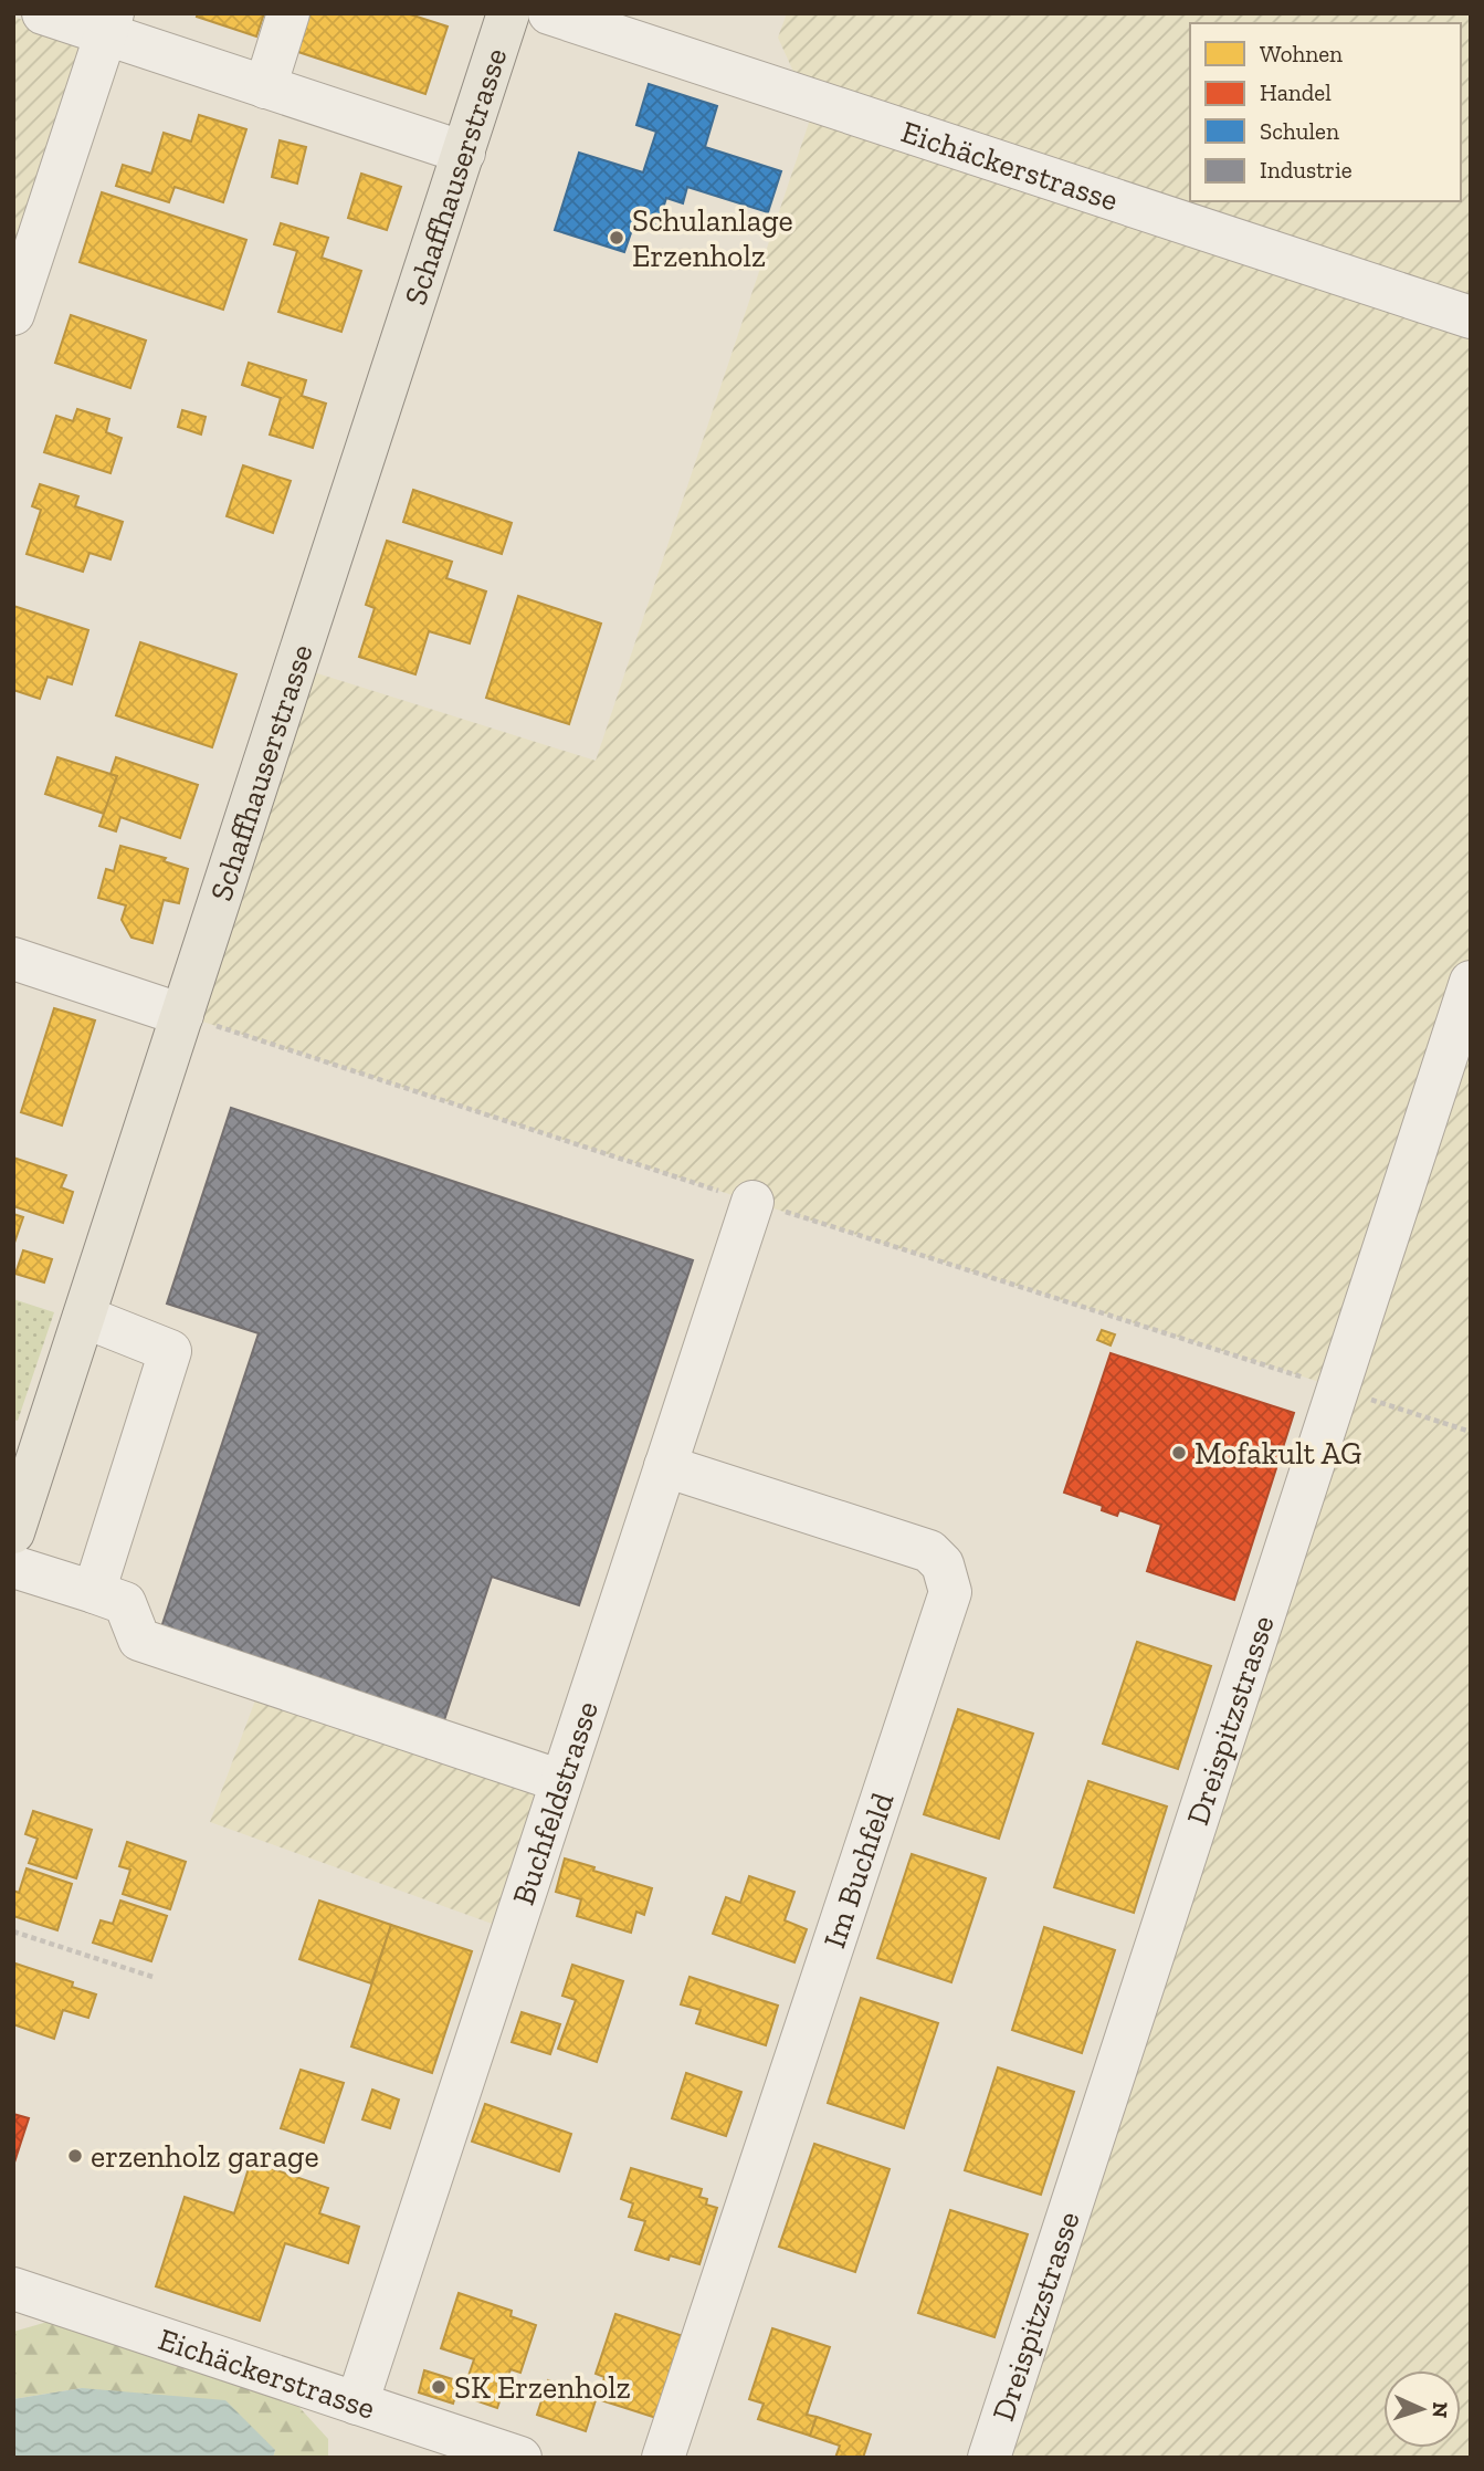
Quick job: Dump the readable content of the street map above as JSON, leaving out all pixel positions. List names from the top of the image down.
{
  "streets": {
    "main road": ["Schaffhauserstrasse"],
    "street": [
      "Eichäckerstrasse",
      "Dreispitzstrasse",
      "Buchfeldstrasse",
      "Im Buchfeld"
    ]
  },
  "crossings": [
    ["Eichäckerstrasse", "Buchfeldstrasse"],
    ["Buchfeldstrasse", "Im Buchfeld"]
  ],
  "places": [
    "Schulanlage Erzenholz",
    "Mofakult AG",
    "erzenholz garage",
    "SK Erzenholz"
  ],
  "legend": [
    "Wohnen",
    "Handel",
    "Schulen",
    "Industrie"
  ],
  "north": "right"
}
